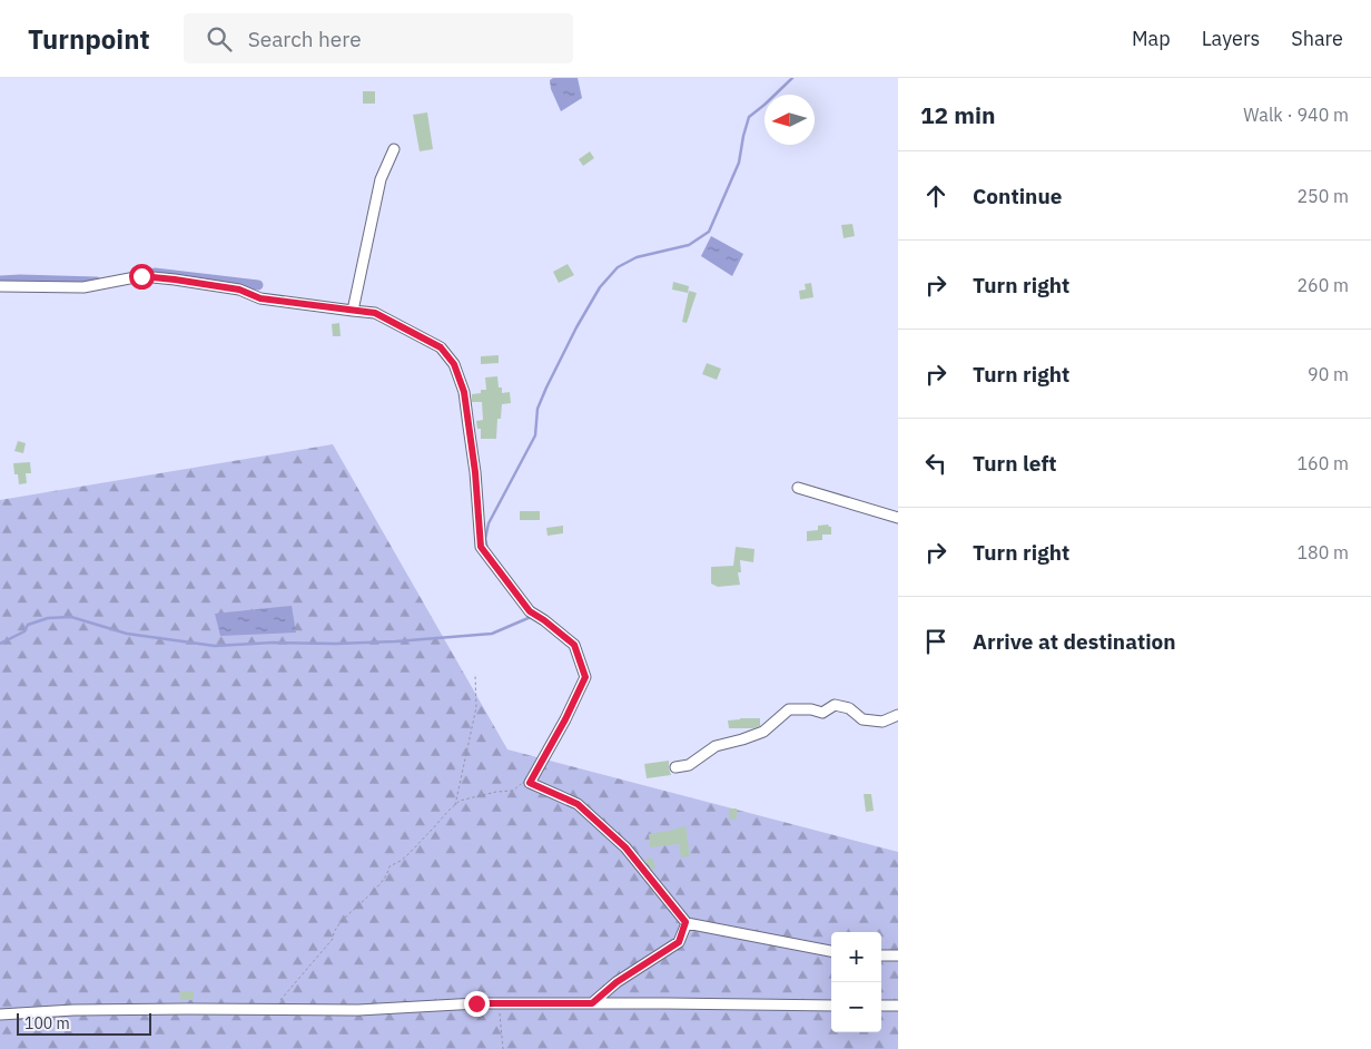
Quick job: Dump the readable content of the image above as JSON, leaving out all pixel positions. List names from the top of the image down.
{
  "scale_bar": "100 m",
  "north": "left",
  "page": {
    "header": "Turnpoint",
    "search": "Search here",
    "nav": ["Map", "Layers", "Share"],
    "heading": ["12 min", "Walk · 940 m"],
    "list": [
      ["Continue", "250 m"],
      ["Turn right", "260 m"],
      ["Turn right", "90 m"],
      ["Turn left", "160 m"],
      ["Turn right", "180 m"],
      "Arrive at destination"
    ],
    "map_buttons": ["+", "−"],
    "scale": "100 m"
  }
}
